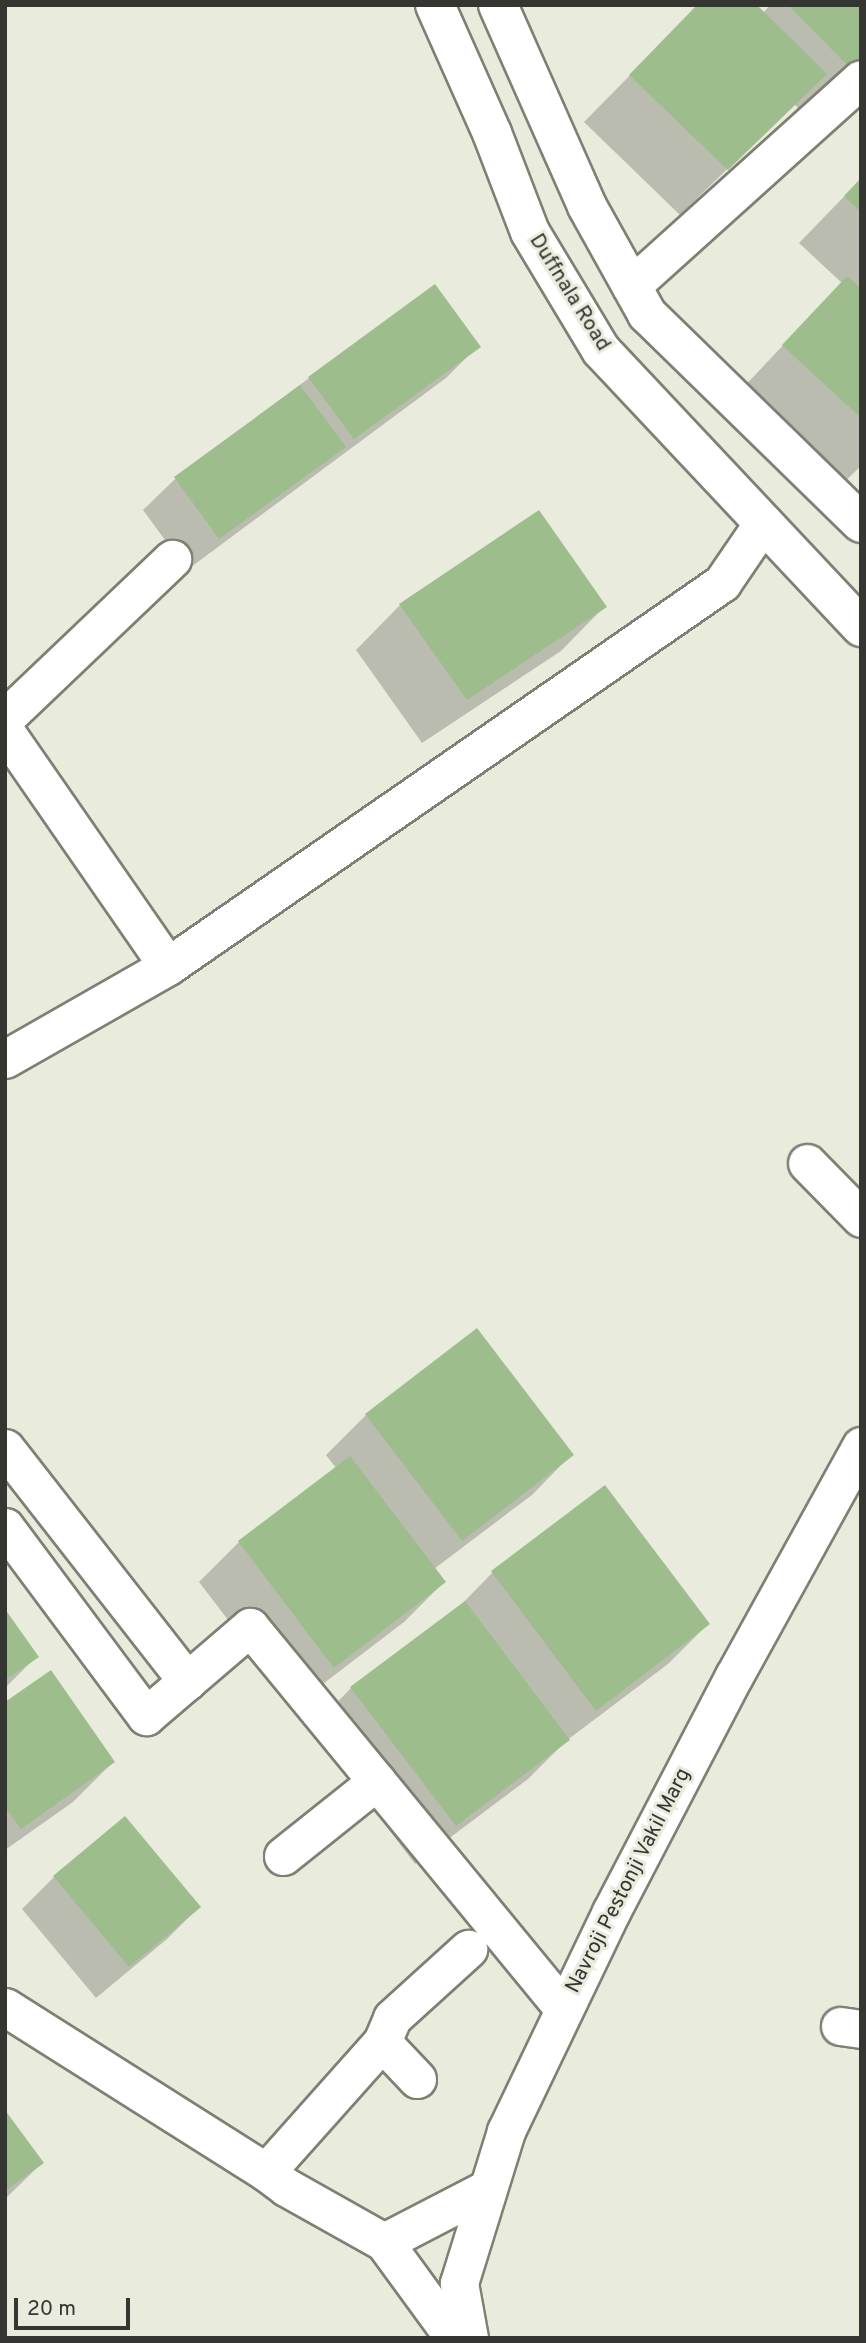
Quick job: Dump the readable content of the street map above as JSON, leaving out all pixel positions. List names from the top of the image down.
{
  "streets": {
    "main road": ["Duffnala Road"],
    "street": ["Navroji Pestonji Vakil Marg"]
  },
  "scale_bar": "20 m"
}
